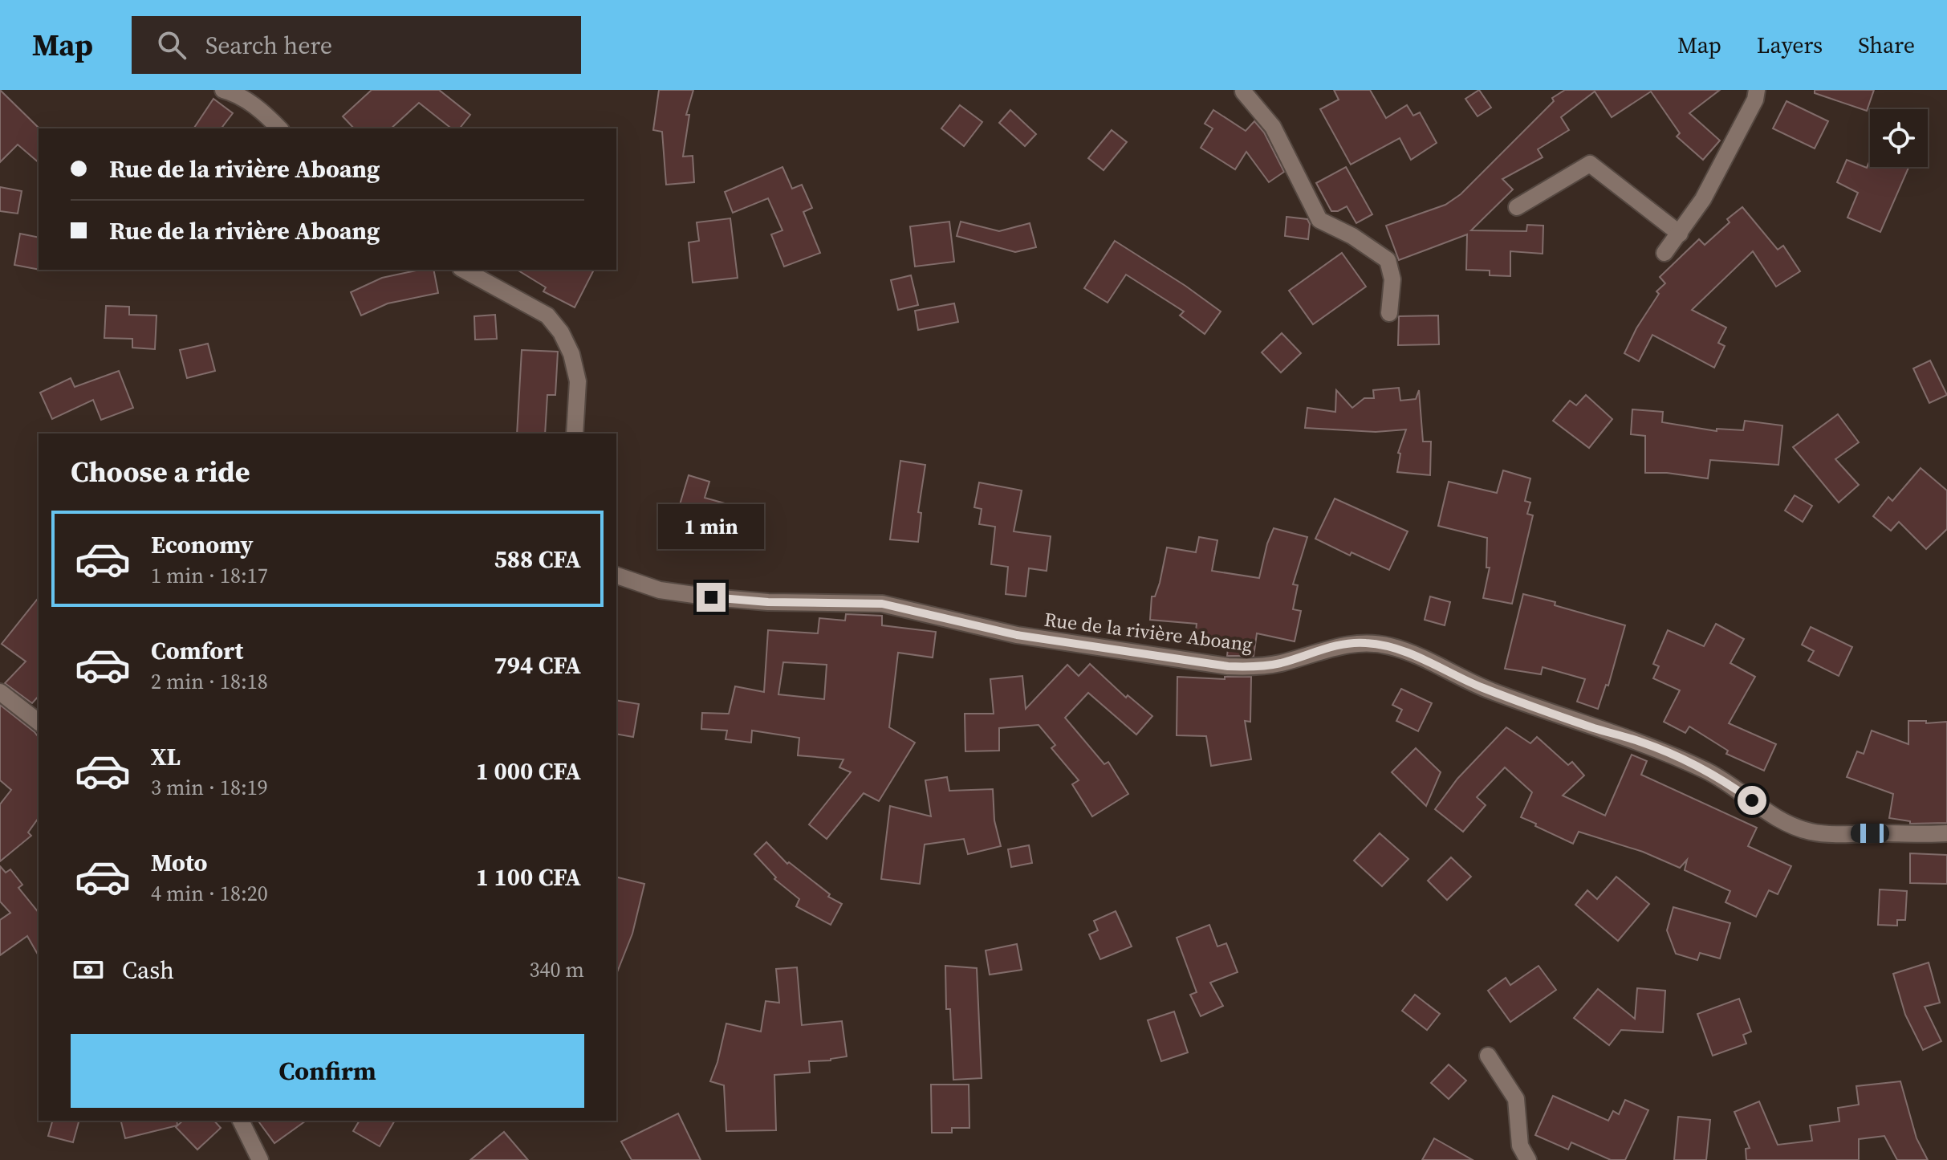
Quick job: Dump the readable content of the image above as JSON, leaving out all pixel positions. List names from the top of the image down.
{
  "streets": {
    "street": ["Rue de la rivière Aboang"]
  },
  "page": {
    "header": "Map",
    "search": "Search here",
    "nav": ["Map", "Layers", "Share"],
    "banner": ["Rue de la rivière Aboang", "Rue de la rivière Aboang"],
    "heading": "Choose a ride",
    "bubble": "1 min",
    "list": [
      {
        "name": "Economy",
        "note": "1 min · 18:17",
        "value": "588 CFA"
      },
      {
        "name": "Comfort",
        "note": "2 min · 18:18",
        "value": "794 CFA"
      },
      {
        "name": "XL",
        "note": "3 min · 18:19",
        "value": "1 000 CFA"
      },
      {
        "name": "Moto",
        "note": "4 min · 18:20",
        "value": "1 100 CFA"
      }
    ],
    "pay": ["Cash", "340 m"],
    "buttons": "Confirm"
  }
}
